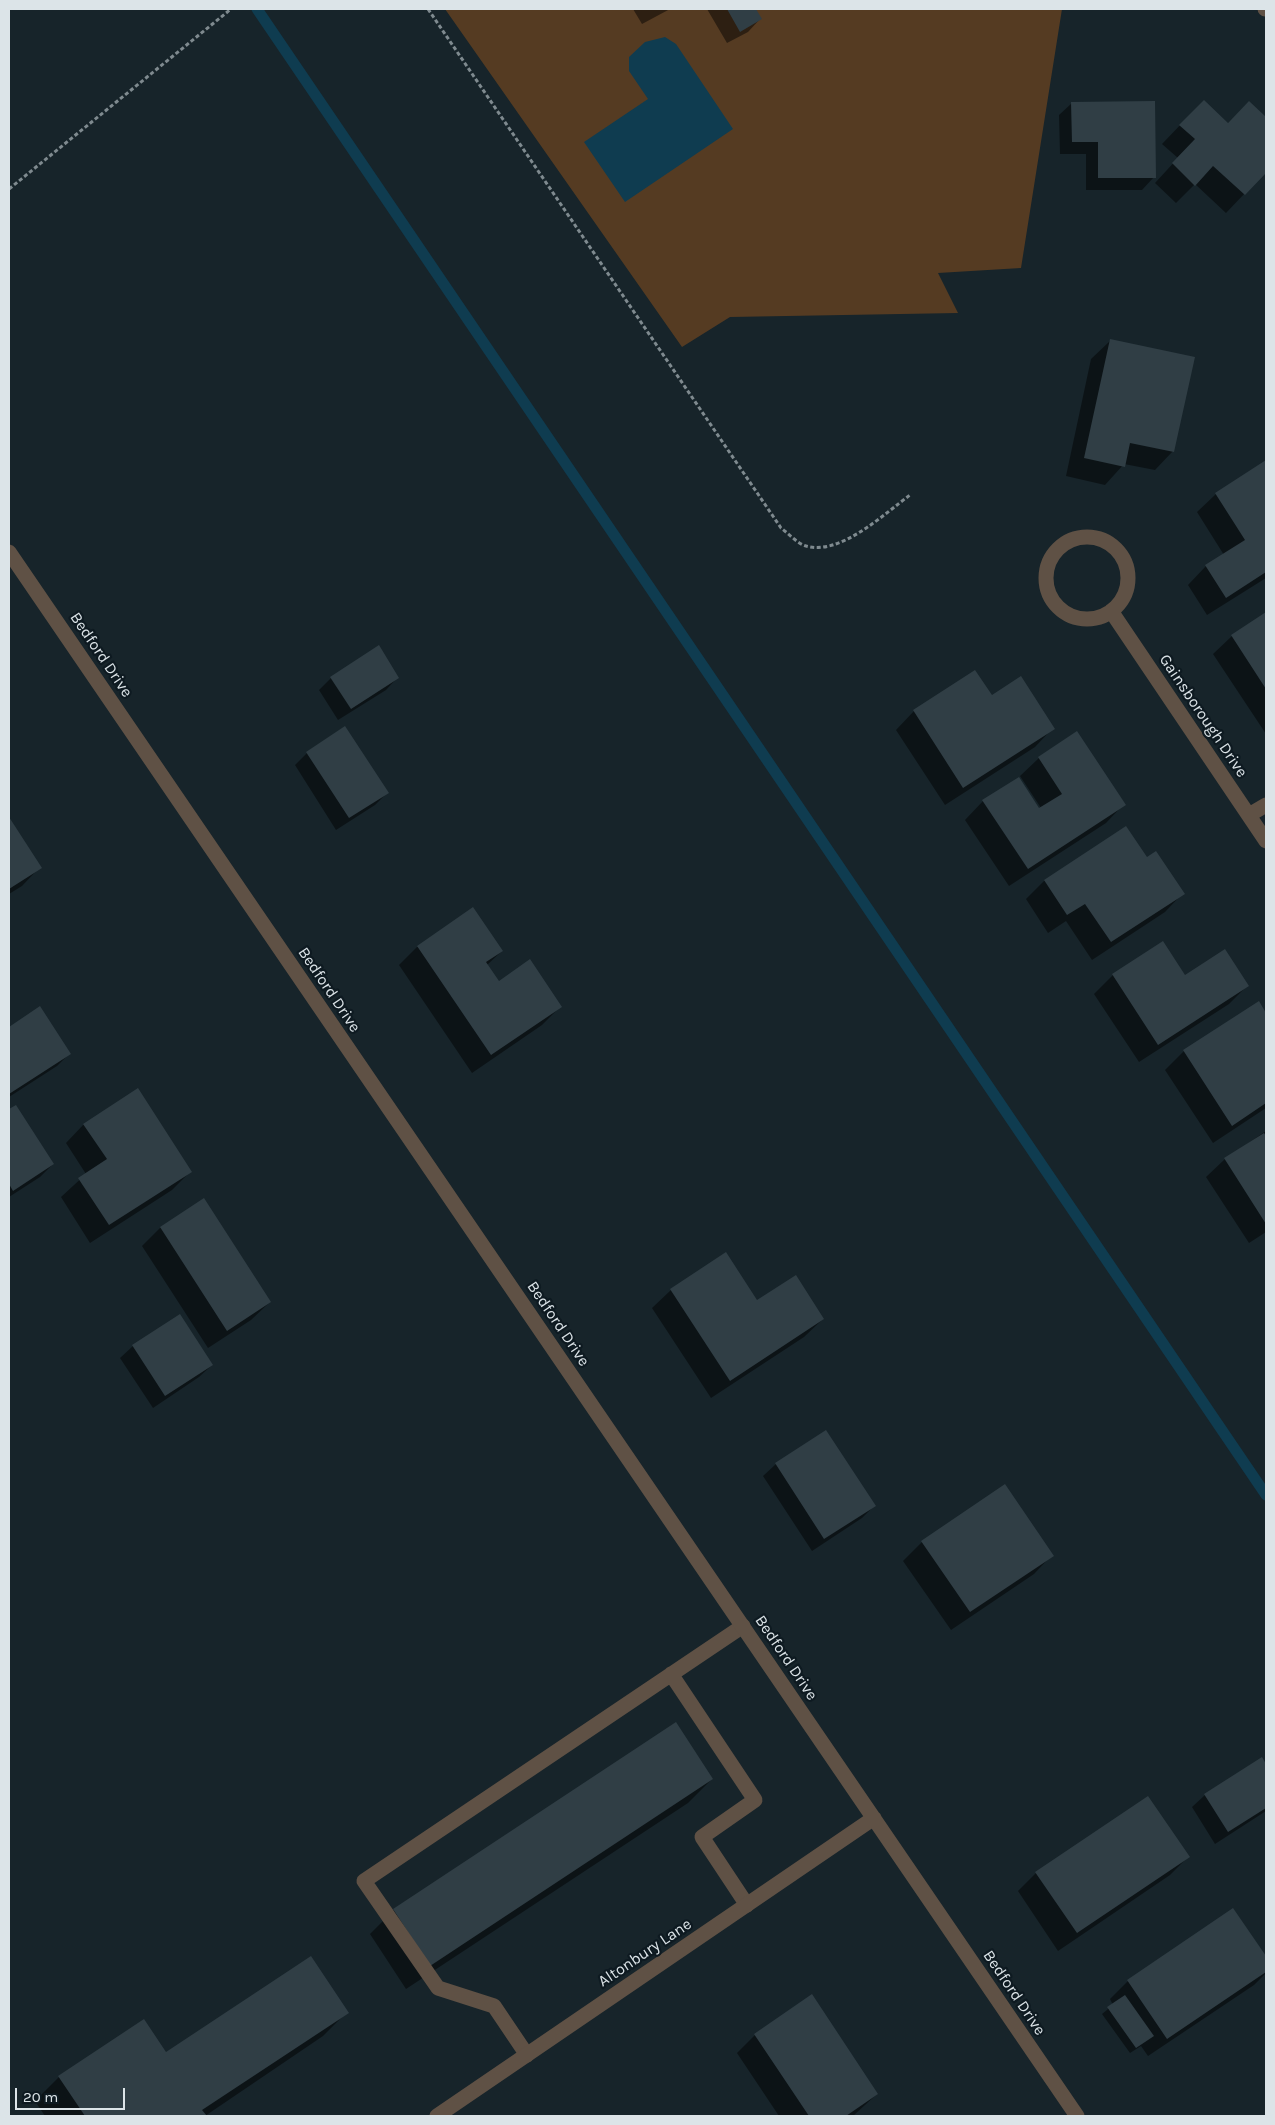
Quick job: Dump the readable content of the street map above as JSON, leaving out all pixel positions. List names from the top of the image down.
{
  "streets": {
    "street": ["Bedford Drive", "Gainsborough Drive", "Altonbury Lane"]
  },
  "crossings": [
    ["Bedford Drive", "Altonbury Lane"]
  ],
  "scale_bar": "20 m"
}
